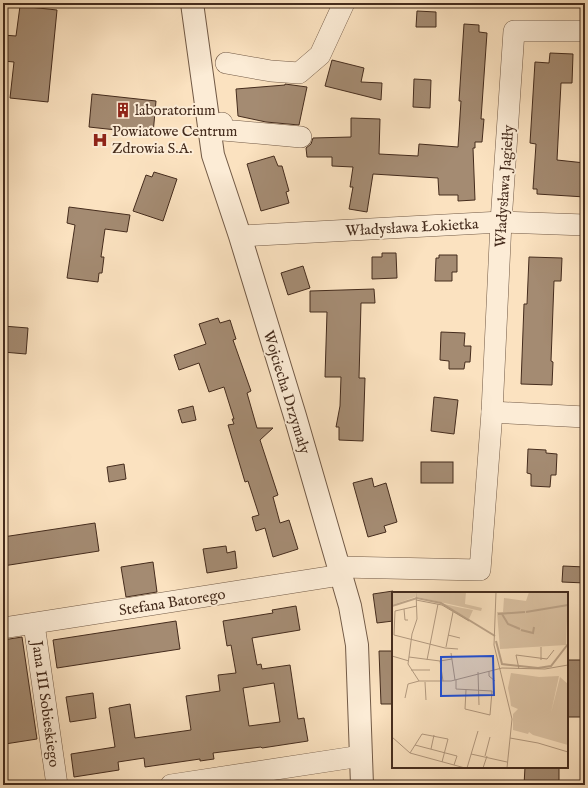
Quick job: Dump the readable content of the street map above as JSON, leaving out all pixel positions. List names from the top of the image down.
{
  "streets": {
    "street": [
      "Władysława Jagiełły",
      "Władysława Łokietka",
      "Wojciecha Drzymały",
      "Stefana Batorego",
      "Jana III Sobieskiego"
    ]
  },
  "crossings": [
    ["Władysława Jagiełły", "Władysława Łokietka"],
    ["Władysława Jagiełły", "Wojciecha Drzymały"],
    ["Władysława Jagiełły", "Stefana Batorego"],
    ["Władysława Łokietka", "Wojciecha Drzymały"],
    ["Wojciecha Drzymały", "Stefana Batorego"],
    ["Stefana Batorego", "Jana III Sobieskiego"]
  ],
  "places": {
    "building": ["laboratorium"],
    "hospital": ["Powiatowe Centrum Zdrowia S.A."]
  }
}
